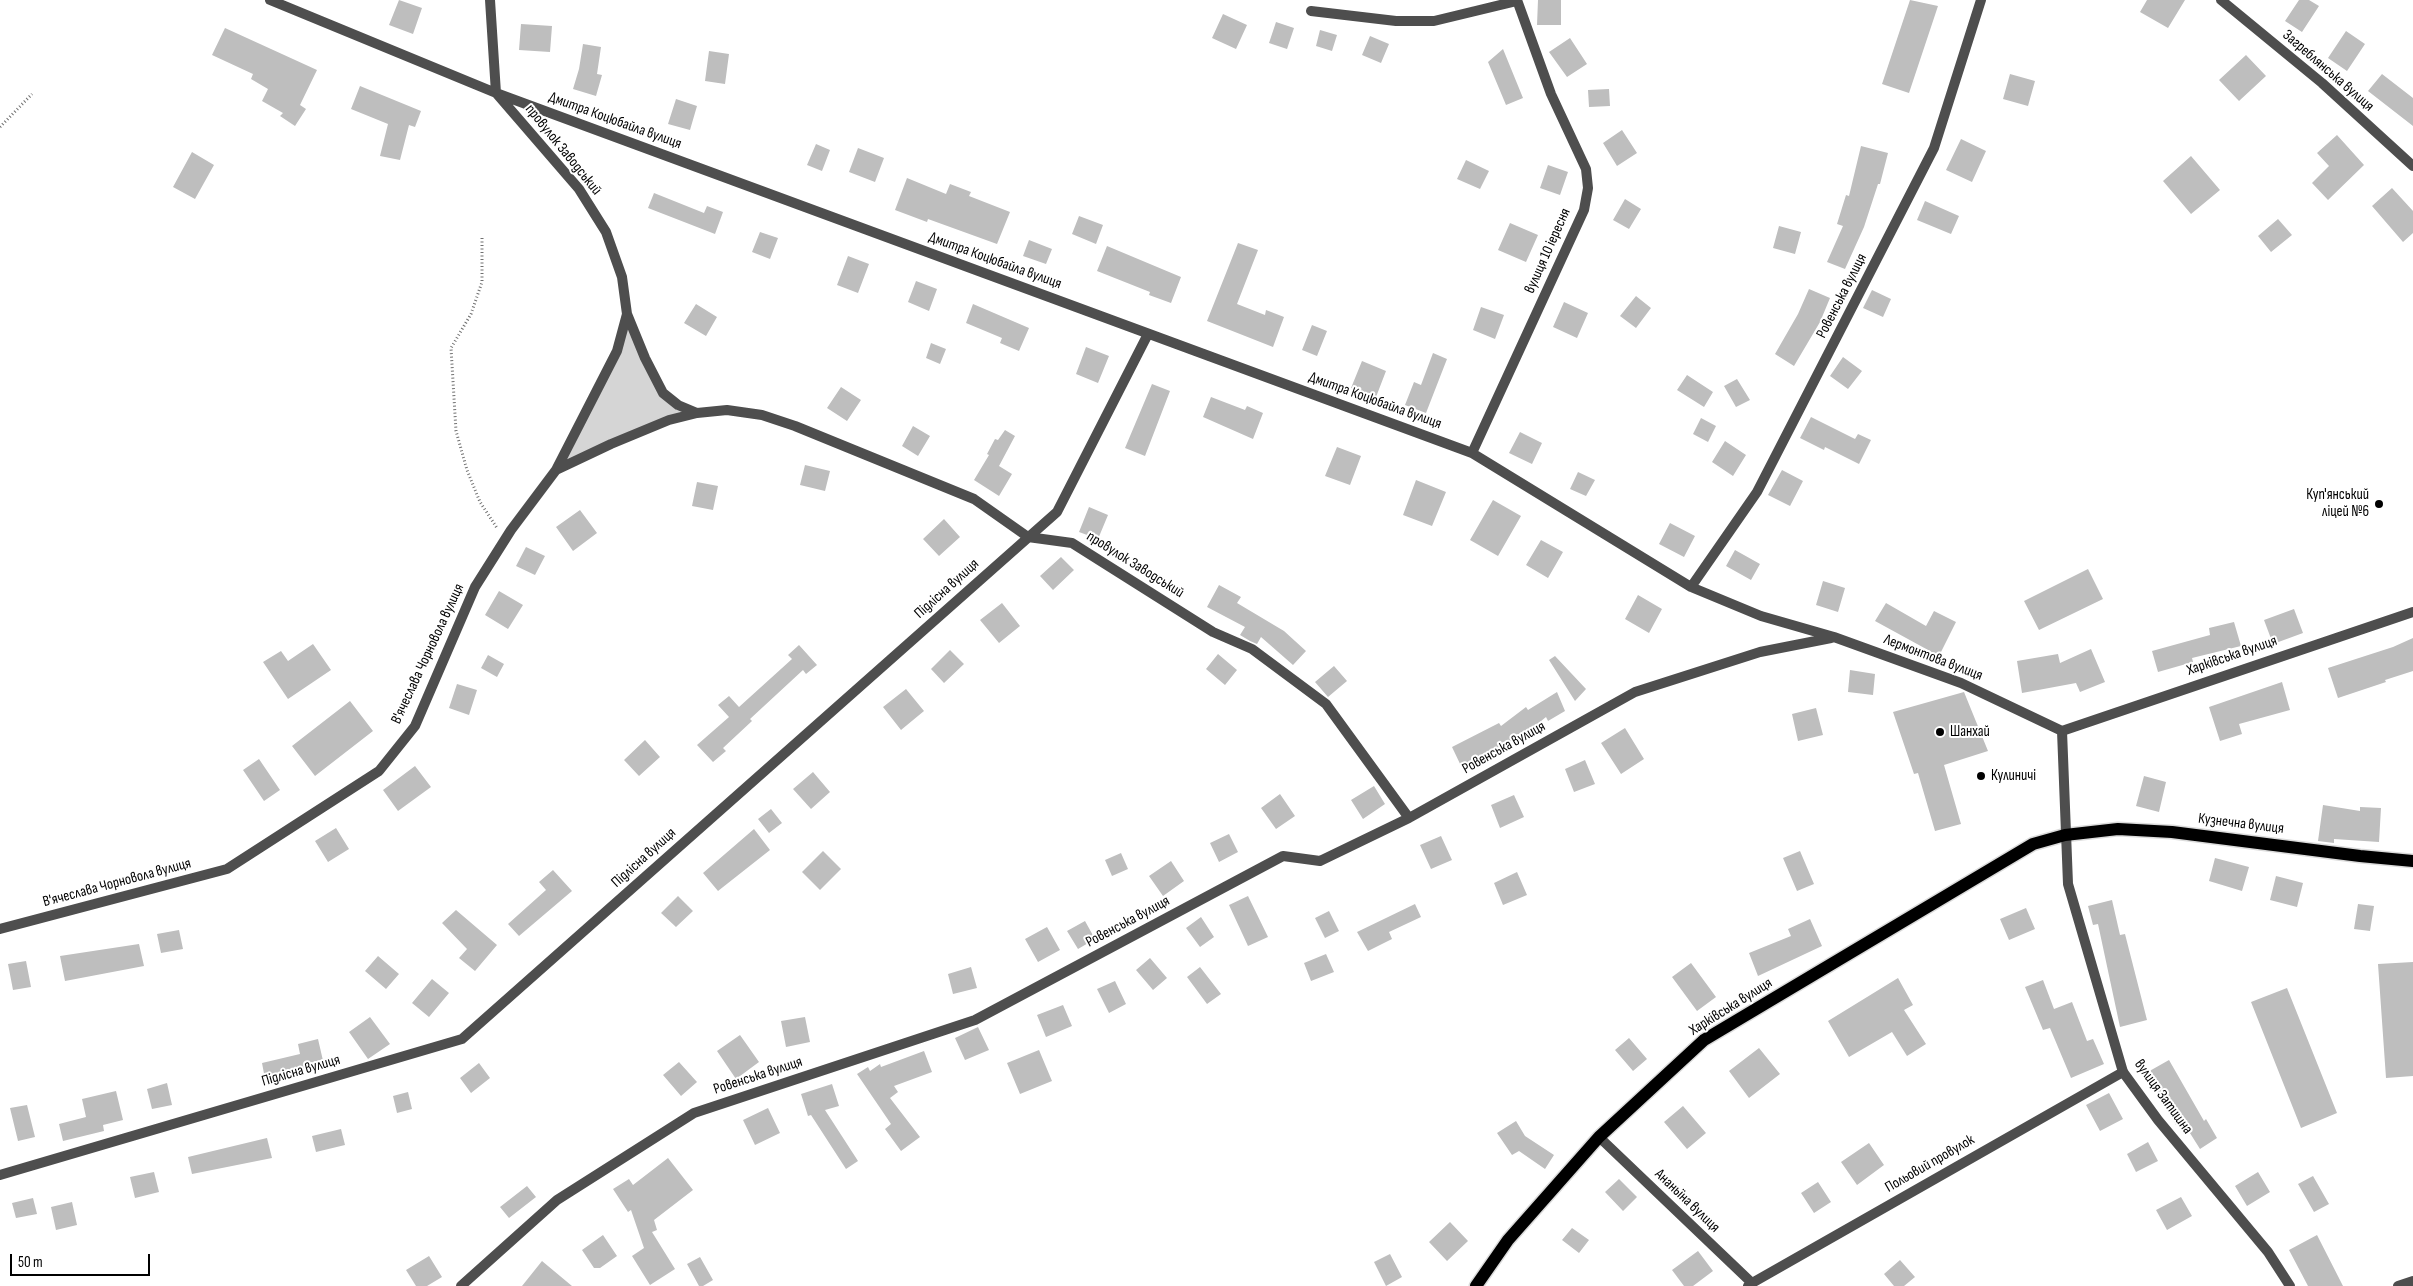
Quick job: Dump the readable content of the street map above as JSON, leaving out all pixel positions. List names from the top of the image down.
{
  "streets": {
    "main road": ["Харківська вулиця", "Кузнечна вулиця"],
    "street": [
      "Загреблянська вулиця",
      "Дмитра Коцюбайла вулиця",
      "провулок Заводський",
      "вулиця 10 іересня",
      "Ровенська вулиця",
      "Підлісна вулиця",
      "В'ячеслава Чорновола вулиця",
      "Лермонтова вулиця",
      "вулиця Затишна",
      "Польовий провулок",
      "Ананьїна вулиця"
    ]
  },
  "crossings": [
    ["Дмитра Коцюбайла вулиця", "провулок Заводський"],
    ["Дмитра Коцюбайла вулиця", "вулиця 10 іересня"],
    ["Дмитра Коцюбайла вулиця", "Ровенська вулиця"],
    ["Дмитра Коцюбайла вулиця", "Підлісна вулиця"],
    ["Дмитра Коцюбайла вулиця", "Лермонтова вулиця"],
    ["провулок Заводський", "Ровенська вулиця"],
    ["провулок Заводський", "Підлісна вулиця"],
    ["провулок Заводський", "В'ячеслава Чорновола вулиця"],
    ["Ровенська вулиця", "Лермонтова вулиця"],
    ["Харківська вулиця", "Лермонтова вулиця"],
    ["Харківська вулиця", "Кузнечна вулиця"],
    ["Харківська вулиця", "вулиця Затишна"],
    ["Харківська вулиця", "Ананьїна вулиця"],
    ["Кузнечна вулиця", "вулиця Затишна"],
    ["вулиця Затишна", "Польовий провулок"],
    ["Польовий провулок", "Ананьїна вулиця"]
  ],
  "places": ["Куп'янський ліцей №6", "Шанхай", "Кулиничі"],
  "scale_bar": "50 m"
}
